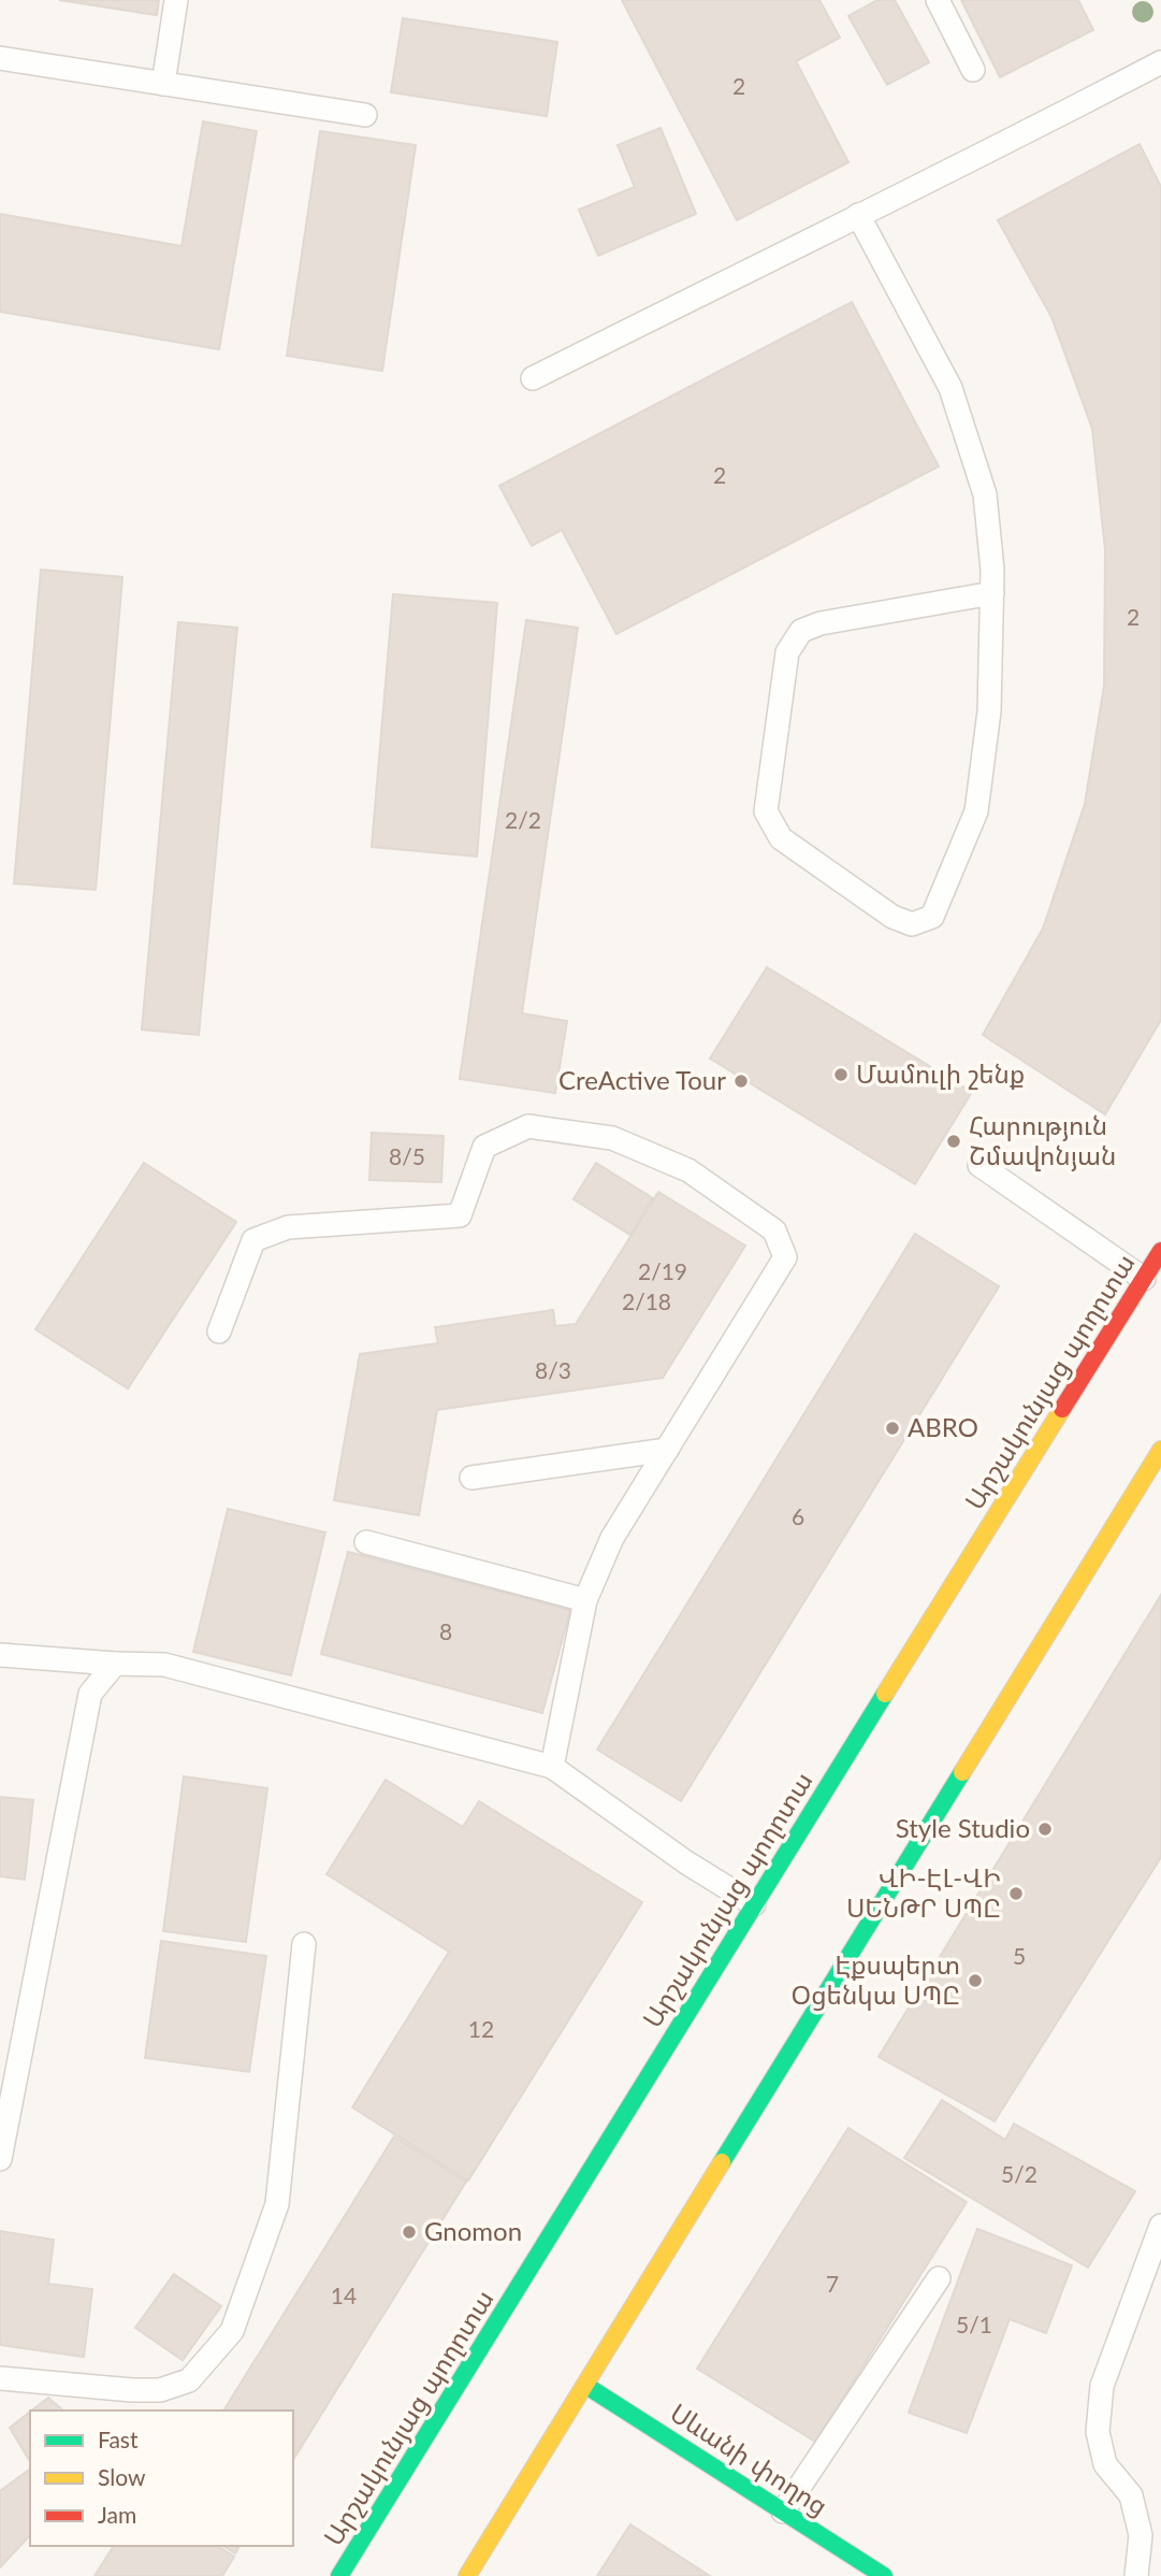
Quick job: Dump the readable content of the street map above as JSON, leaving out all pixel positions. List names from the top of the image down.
{
  "streets": {
    "main road": ["Արշակունյաց պողոտա", "Սևանի փողոց"]
  },
  "places": [
    "Մամուլի շենք",
    "CreActive Tour",
    "Հարություն Շմավոնյան",
    "ABRO",
    "Style Studio",
    "ՎԻ-ԷԼ-ՎԻ ՍԵՆԹՐ ՍՊԸ",
    "Էքսպերտ Օցենկա ՍՊԸ",
    "Gnomon"
  ],
  "house_numbers": [
    "2",
    "2",
    "2",
    "2/2",
    "8/5",
    "2/19",
    "2/18",
    "8/3",
    "6",
    "8",
    "5",
    "12",
    "5/2",
    "7",
    "14",
    "5/1"
  ],
  "legend": ["Fast", "Slow", "Jam"]
}
